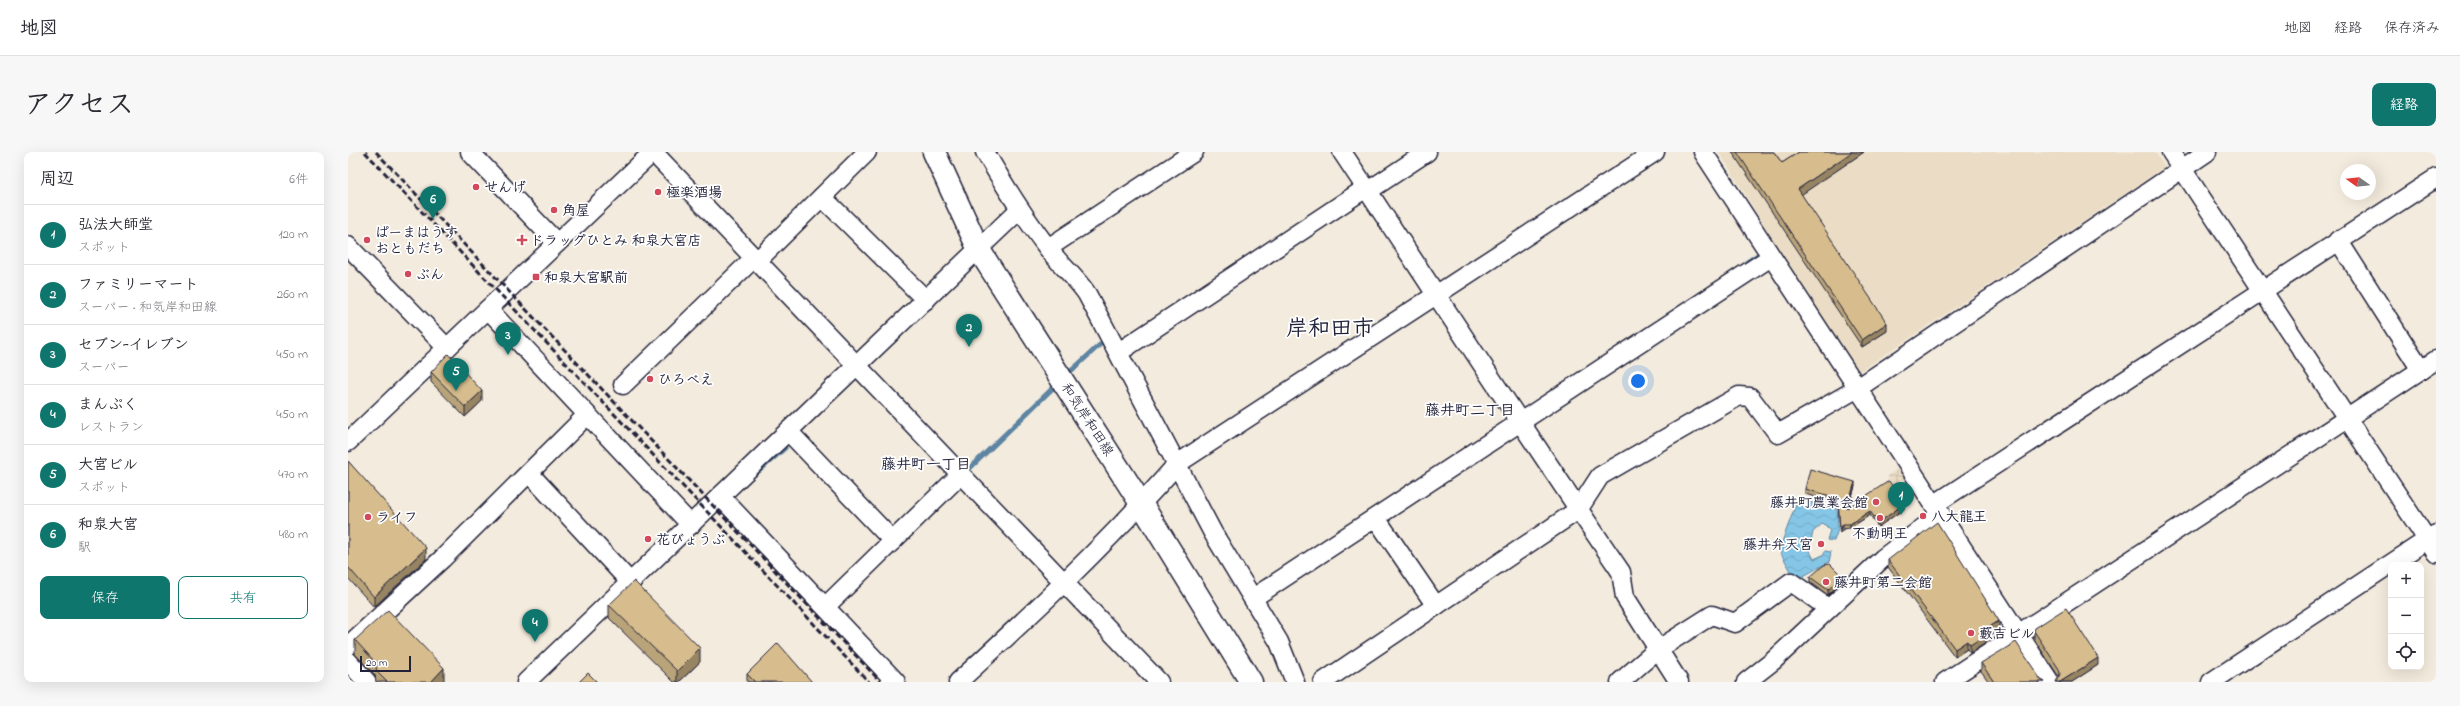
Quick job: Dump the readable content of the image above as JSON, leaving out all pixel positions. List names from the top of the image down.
{
  "streets": {
    "main road": ["和気岸和田線"]
  },
  "districts": ["岸和田市", "藤井町二丁目", "藤井町一丁目"],
  "places": {
    "other": [
      "せんげ",
      "極楽酒場",
      "角屋",
      "ぱーまはうす おともだち",
      "ぶん",
      "ひろべえ",
      "藤井町農業会館",
      "八大龍王",
      "ライフ",
      "不動明王",
      "花びょうぶ",
      "藤井弁天宮",
      "藤井町第二会館",
      "藪吉ビル"
    ],
    "health": ["ドラッグひとみ 和泉大宮店"],
    "transit": ["和泉大宮駅前"]
  },
  "scale_bar": "20 m",
  "north": "left",
  "page": {
    "header": "地図",
    "nav": ["地図", "経路", "保存済み"],
    "title": "アクセス",
    "buttons": [
      "経路",
      ["保存", "共有"]
    ],
    "heading": ["周辺", "6件"],
    "pins": [
      "6",
      "2",
      "3",
      "5",
      "1",
      "4"
    ],
    "list": [
      {
        "mark": "1",
        "name": "弘法大師堂",
        "note": "スポット",
        "value": "120 m"
      },
      {
        "mark": "2",
        "name": "ファミリーマート",
        "note": "スーパー · 和気岸和田線",
        "value": "260 m"
      },
      {
        "mark": "3",
        "name": "セブン-イレブン",
        "note": "スーパー",
        "value": "450 m"
      },
      {
        "mark": "4",
        "name": "まんぷく",
        "note": "レストラン",
        "value": "450 m"
      },
      {
        "mark": "5",
        "name": "大宮ビル",
        "note": "スポット",
        "value": "470 m"
      },
      {
        "mark": "6",
        "name": "和泉大宮",
        "note": "駅",
        "value": "480 m"
      }
    ],
    "map_buttons": ["+", "−"],
    "scale": "20 m"
  }
}
